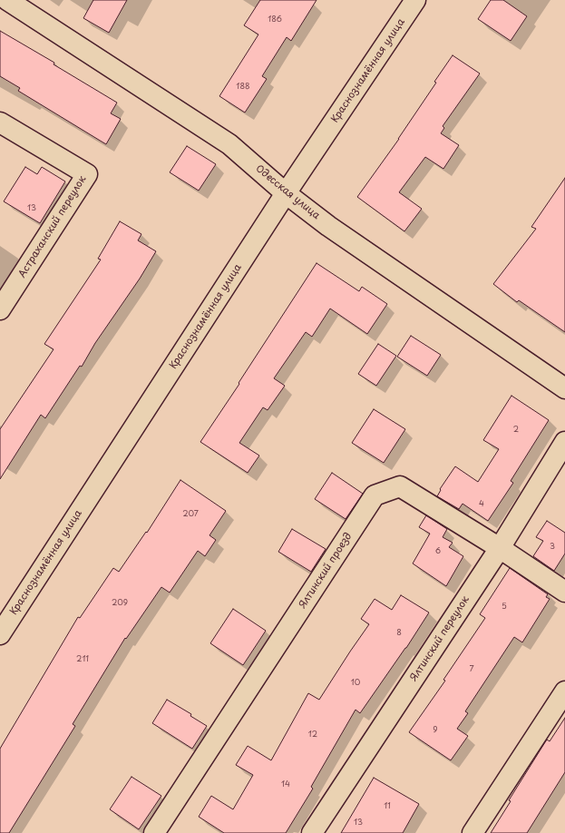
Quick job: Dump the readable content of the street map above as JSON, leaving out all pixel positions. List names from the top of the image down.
{
  "streets": {
    "street": [
      "Краснознамённая улица",
      "Одесская улица",
      "Астраханский переулок",
      "Ялтинский проезд",
      "Ялтинский переулок"
    ]
  },
  "crossings": [
    ["Краснознамённая улица", "Одесская улица"],
    ["Ялтинский проезд", "Ялтинский переулок"]
  ],
  "house_numbers": [
    "186",
    "188",
    "13",
    "2",
    "4",
    "207",
    "3",
    "6",
    "209",
    "5",
    "8",
    "211",
    "7",
    "10",
    "9",
    "12",
    "14",
    "11",
    "13"
  ]
}
